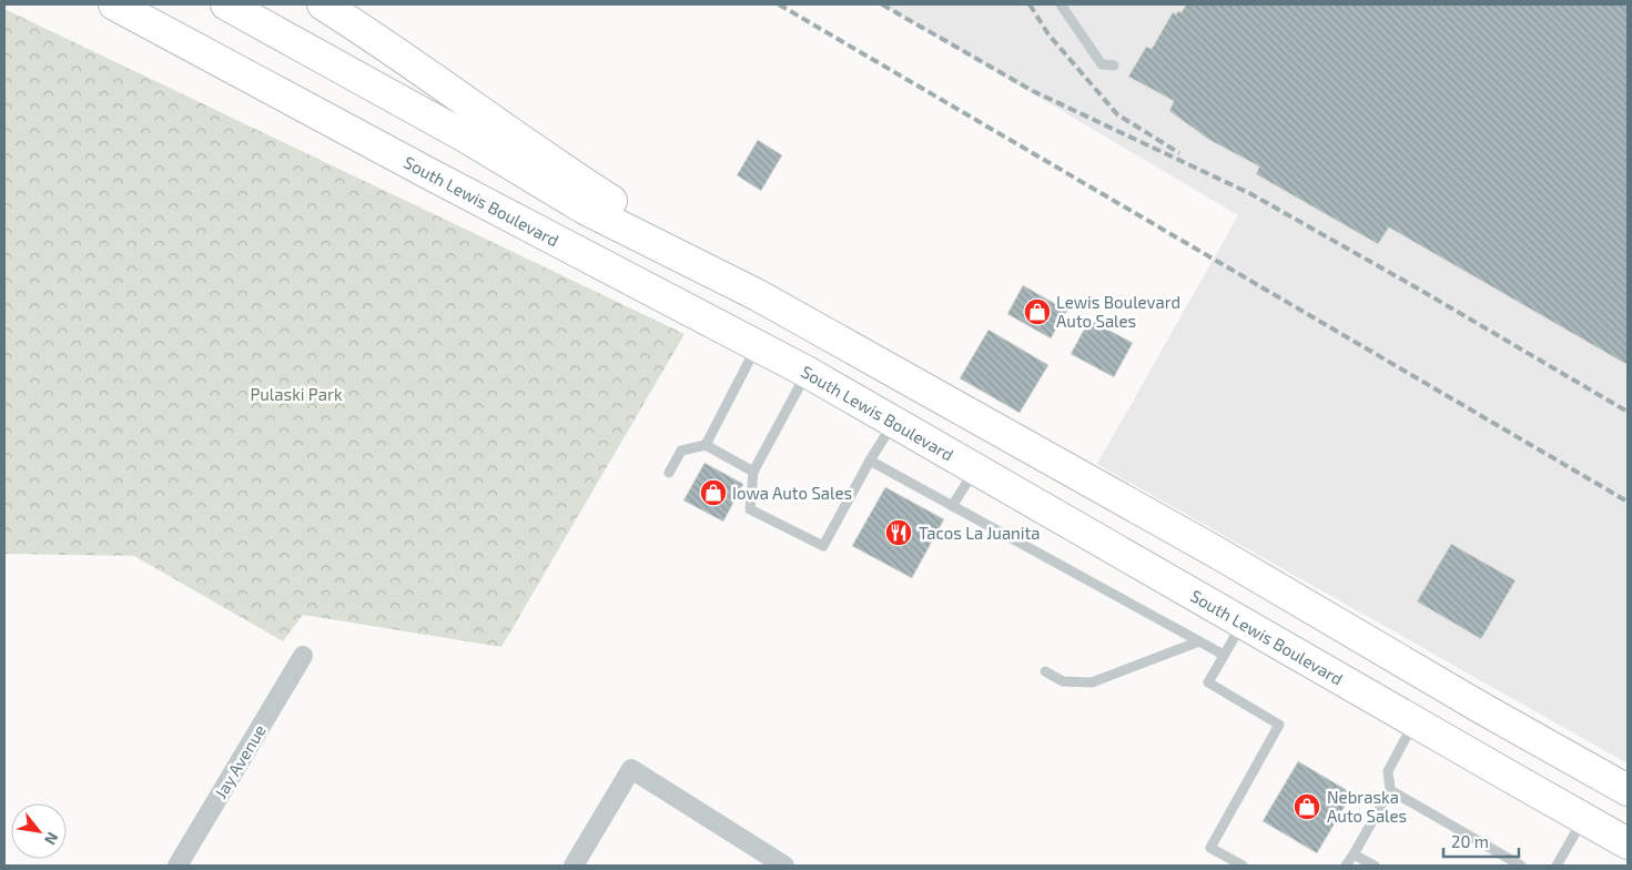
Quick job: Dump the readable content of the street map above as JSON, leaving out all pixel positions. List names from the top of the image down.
{
  "streets": {
    "main road": ["South Lewis Boulevard"],
    "street": ["Jay Avenue"]
  },
  "parks": ["Pulaski Park"],
  "places": {
    "shop": ["Lewis Boulevard Auto Sales", "Iowa Auto Sales", "Nebraska Auto Sales"],
    "restaurant": ["Tacos La Juanita"]
  },
  "scale_bar": "20 m",
  "north": "bottom right"
}
